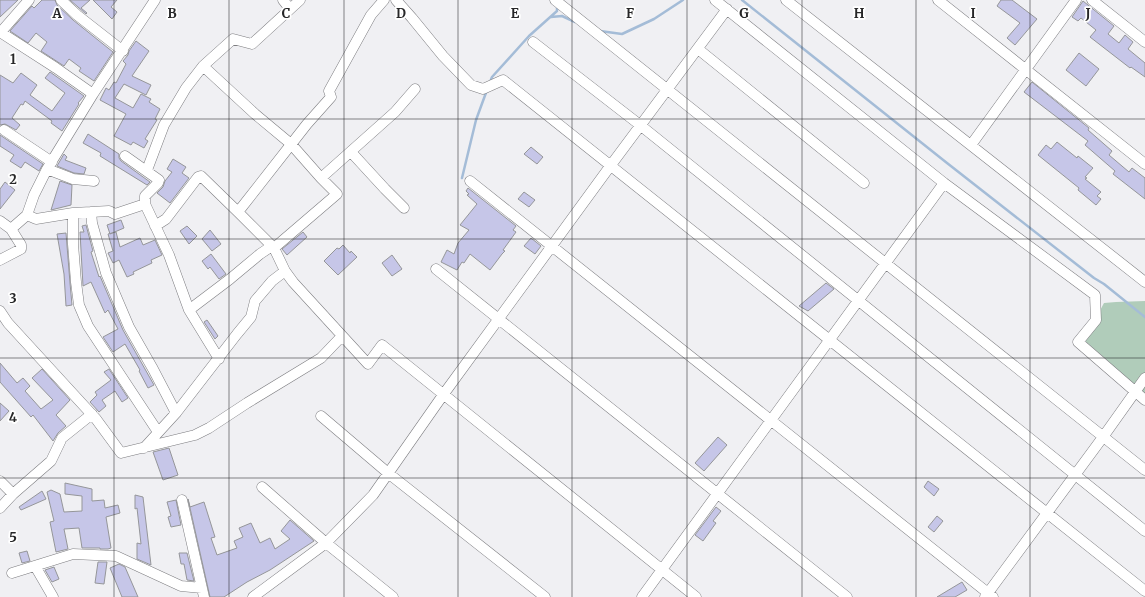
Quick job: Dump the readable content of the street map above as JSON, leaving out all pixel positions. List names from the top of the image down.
{
  "grid": {
    "columns": [
      "A",
      "B",
      "C",
      "D",
      "E",
      "F",
      "G",
      "H",
      "I",
      "J"
    ],
    "rows": [
      "1",
      "2",
      "3",
      "4",
      "5"
    ]
  }
}
